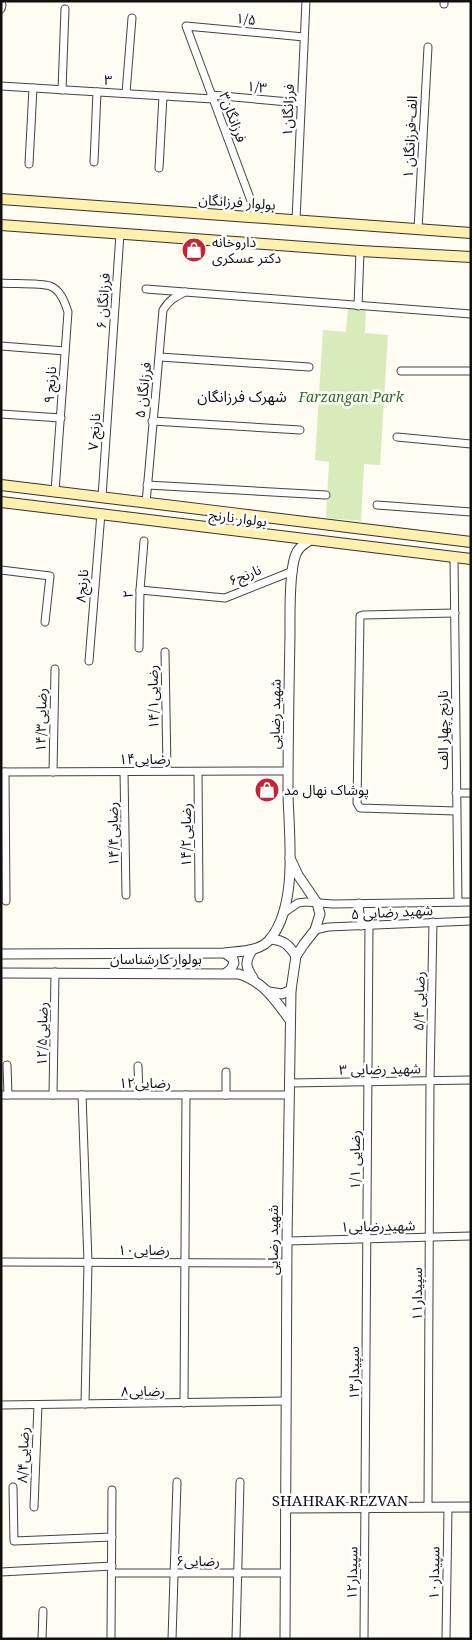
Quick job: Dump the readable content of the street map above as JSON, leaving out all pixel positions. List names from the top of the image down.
{
  "streets": {
    "main road": ["بولوار فرزانگان", "بولوار نارنج"],
    "street": [
      "۱/۵",
      "۳",
      "۱/۳",
      "فرزانگان۱",
      "فرزانگان۳",
      "۱ الف-فرزانگان",
      "فرزانگان ۶",
      "نارنج ۹",
      "فرزانگان ۵",
      "نارنج ۷",
      "نارنج۶",
      "نارنج۸",
      "۲",
      "۱۴/۱رضایی",
      "شهید رضایی",
      "رضایی۱۴/۳",
      "نارنج چهار الف",
      "رضایی۱۴",
      "رضایی۱۴/۴",
      "رضایی۱۴/۲",
      "شهید رضایی ۵",
      "بولوار کارشناسان",
      "رضایی ۵/۴",
      "رضایی۱۲/۵",
      "شهید رضایی ۳",
      "رضایی۱۲",
      "رضایی ۱/۱",
      "شهیدرضایی۱",
      "رضایی۱۰",
      "سپیدار۱۱",
      "سپیدار۱۳",
      "رضایی۸",
      "رضایی۸/۴",
      "رضایی۶",
      "سپیدار۱۲",
      "سپیدار۱۰"
    ]
  },
  "crossings": [
    ["۱/۵", "فرزانگان۱"],
    ["۱/۵", "فرزانگان۳"],
    ["۳", "۱/۳"],
    ["۳", "فرزانگان۳"],
    ["۱/۳", "فرزانگان۱"],
    ["۱/۳", "فرزانگان۳"],
    ["فرزانگان۱", "بولوار فرزانگان"],
    ["فرزانگان۳", "بولوار فرزانگان"],
    ["۱ الف-فرزانگان", "بولوار فرزانگان"],
    ["فرزانگان ۶", "نارنج ۷"],
    ["نارنج ۹", "بولوار نارنج"],
    ["فرزانگان ۵", "بولوار نارنج"],
    ["نارنج ۷", "بولوار نارنج"],
    ["بولوار نارنج", "نارنج۸"],
    ["بولوار نارنج", "نارنج چهار الف"],
    ["نارنج۶", "۲"],
    ["نارنج۶", "شهید رضایی"],
    ["۱۴/۱رضایی", "رضایی۱۴"],
    ["شهید رضایی", "رضایی۱۴"],
    ["شهید رضایی", "شهید رضایی ۵"],
    ["شهید رضایی", "بولوار کارشناسان"],
    ["شهید رضایی", "شهید رضایی ۳"],
    ["شهید رضایی", "رضایی۱۲"],
    ["شهید رضایی", "شهیدرضایی۱"],
    ["شهید رضایی", "رضایی۱۰"],
    ["شهید رضایی", "رضایی۸"],
    ["شهید رضایی", "رضایی۶"],
    ["رضایی۱۴/۳", "رضایی۱۴"],
    ["نارنج چهار الف", "شهید رضایی ۵"],
    ["رضایی۱۴", "رضایی۱۴/۴"],
    ["رضایی۱۴", "رضایی۱۴/۲"],
    ["شهید رضایی ۵", "بولوار کارشناسان"],
    ["شهید رضایی ۵", "رضایی ۵/۴"],
    ["شهید رضایی ۵", "رضایی ۱/۱"],
    ["بولوار کارشناسان", "رضایی۱۲/۵"],
    ["رضایی ۵/۴", "شهید رضایی ۳"],
    ["رضایی ۵/۴", "سپیدار۱۱"],
    ["رضایی۱۲/۵", "رضایی۱۲"],
    ["شهید رضایی ۳", "رضایی ۱/۱"],
    ["شهید رضایی ۳", "سپیدار۱۱"],
    ["رضایی ۱/۱", "شهیدرضایی۱"],
    ["رضایی ۱/۱", "سپیدار۱۳"],
    ["شهیدرضایی۱", "سپیدار۱۱"],
    ["شهیدرضایی۱", "سپیدار۱۳"],
    ["سپیدار۱۳", "سپیدار۱۲"],
    ["رضایی۸", "رضایی۸/۴"]
  ],
  "districts": ["شهرک فرزانگان", "SHAHRAK REZVAN"],
  "parks": ["Farzangan Park"],
  "places": {
    "shop": ["داروخانه دکتر عسکری", "پوشاک نهال مد"]
  }
}
